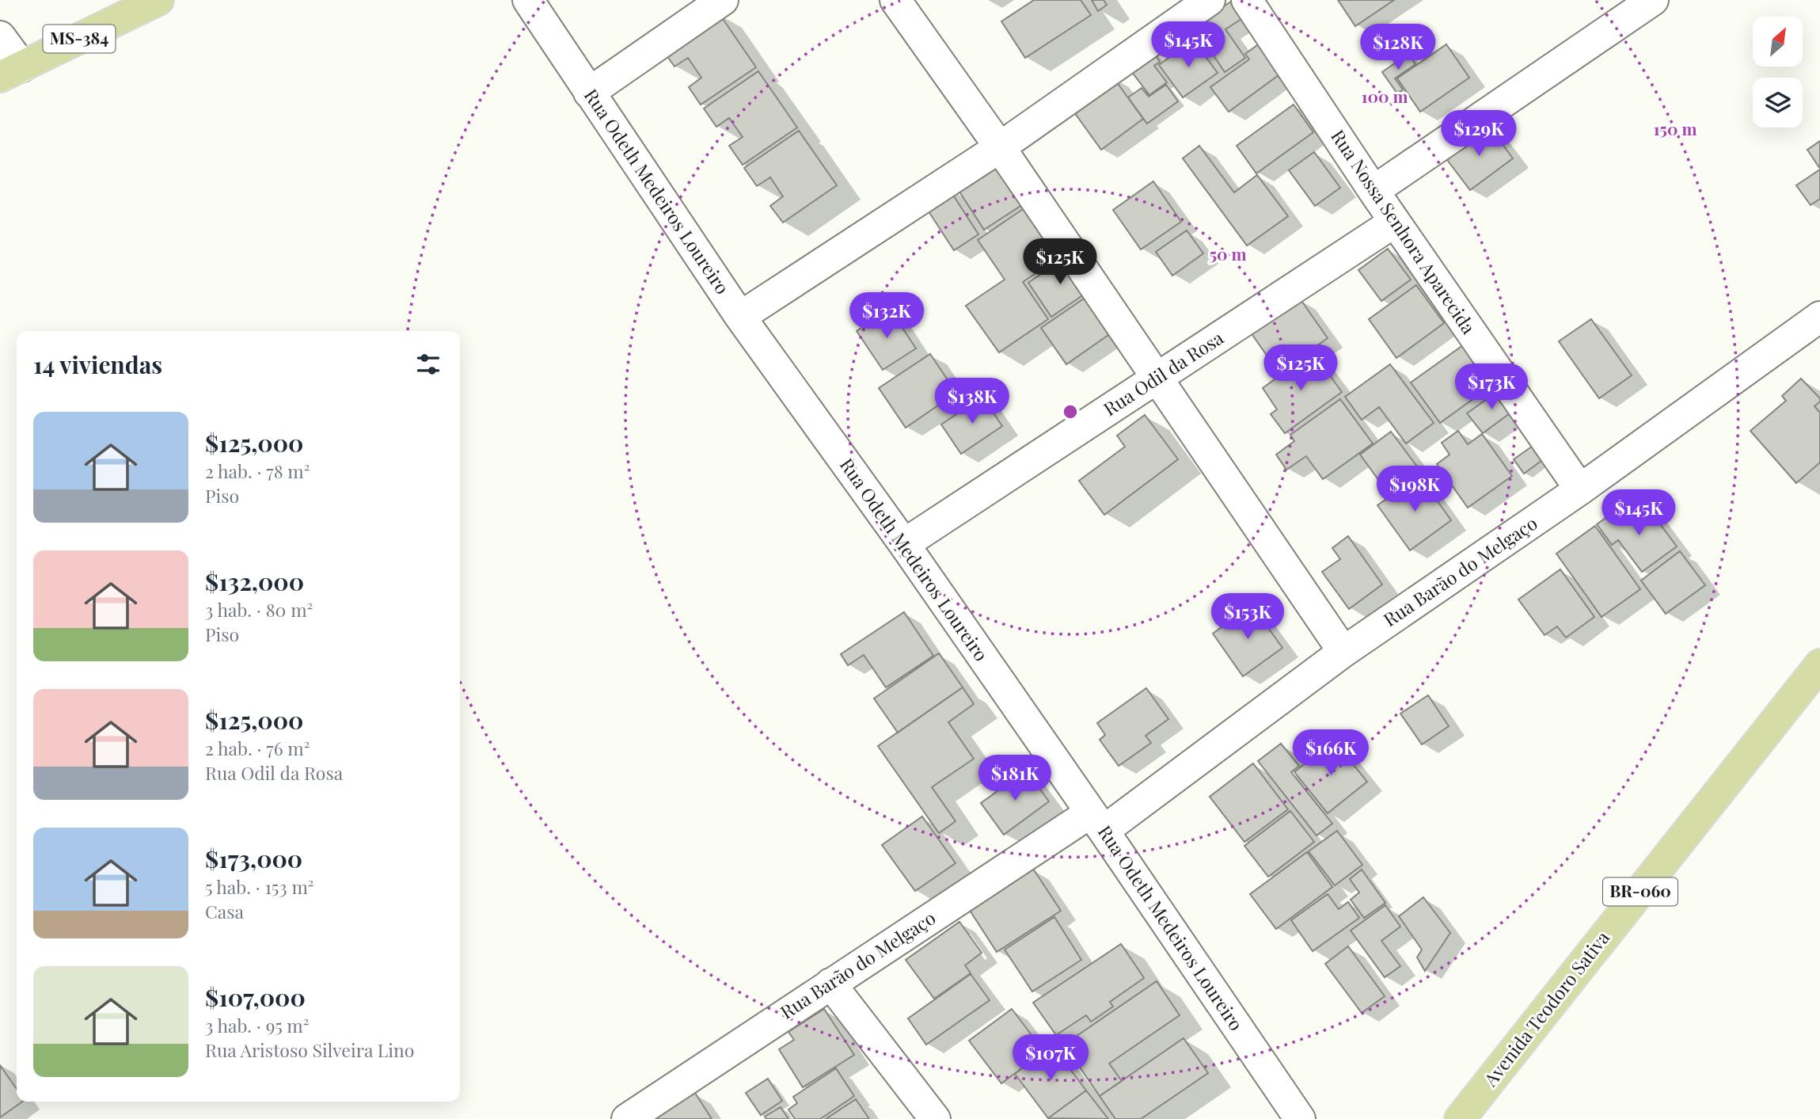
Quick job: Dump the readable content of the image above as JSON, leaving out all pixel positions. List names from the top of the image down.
{
  "streets": {
    "main road": ["MS-384", "BR-060", "Avenida Teodoro Sativa"],
    "street": [
      "Rua Odeth Medeiros Loureiro",
      "Rua Nossa Senhora Aparecida",
      "Rua Odil da Rosa",
      "Rua Barão do Melgaço"
    ]
  },
  "crossings": [
    ["Rua Odeth Medeiros Loureiro", "Rua Odil da Rosa"],
    ["Rua Odeth Medeiros Loureiro", "Rua Barão do Melgaço"],
    ["Rua Nossa Senhora Aparecida", "Rua Odil da Rosa"],
    ["Rua Nossa Senhora Aparecida", "Rua Barão do Melgaço"]
  ],
  "north": "top right",
  "page": {
    "price": [
      "$145K",
      "$128K",
      "$129K",
      "$125K",
      "$132K",
      "$125K",
      "$173K",
      "$138K",
      "$198K",
      "$145K",
      "$153K",
      "$166K",
      "$181K",
      "$107K"
    ],
    "heading": "14 viviendas",
    "list": [
      {
        "name": "$125,000",
        "note": "2 hab. · 78 m² · Piso"
      },
      {
        "name": "$132,000",
        "note": "3 hab. · 80 m² · Piso"
      },
      {
        "name": "$125,000",
        "note": "2 hab. · 76 m² · Rua Odil da Rosa"
      },
      {
        "name": "$173,000",
        "note": "5 hab. · 153 m² · Casa"
      },
      {
        "name": "$107,000",
        "note": "3 hab. · 95 m² · Rua Aristoso Silveira Lino"
      }
    ]
  },
  "rings": ["100 m", "150 m", "50 m"]
}
